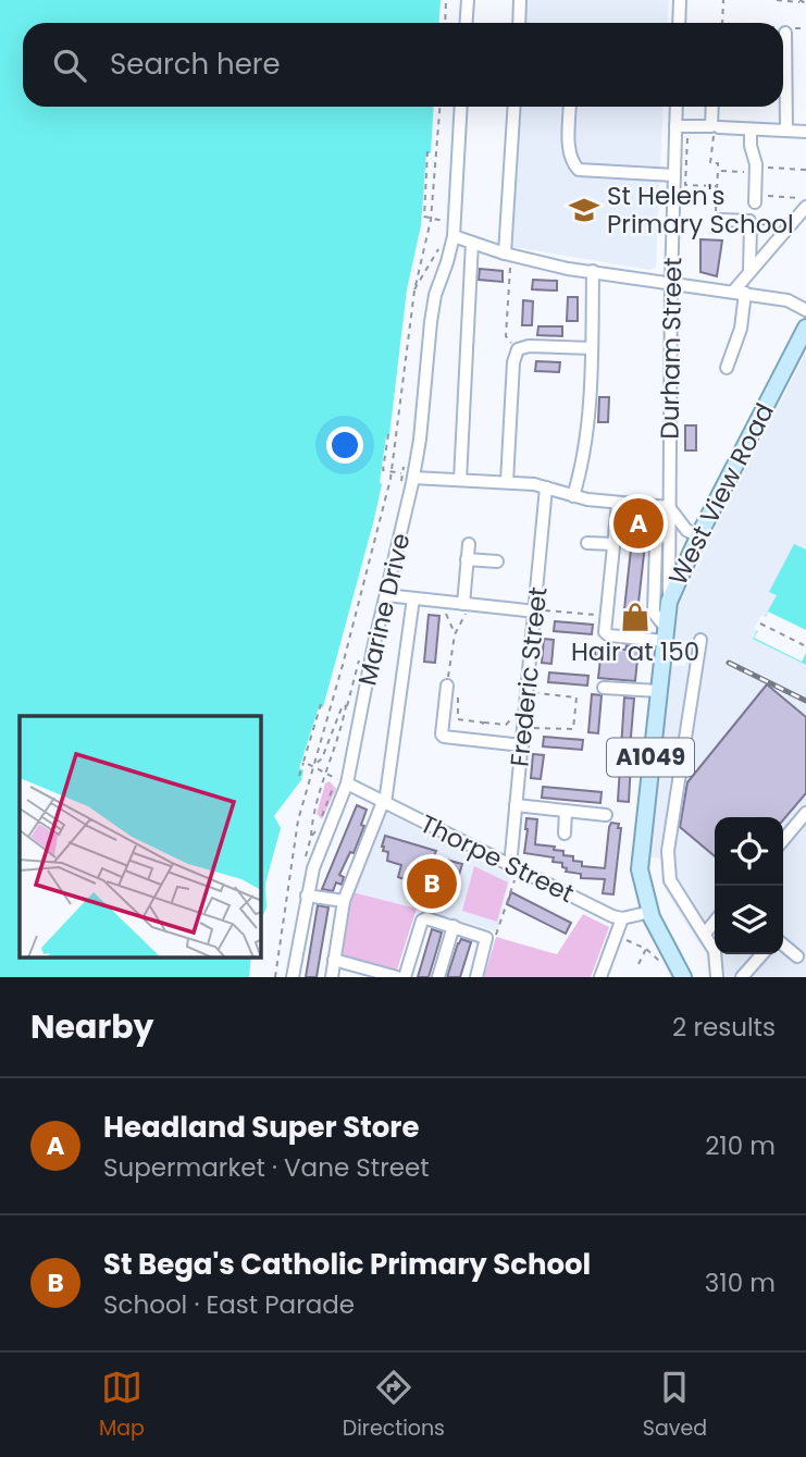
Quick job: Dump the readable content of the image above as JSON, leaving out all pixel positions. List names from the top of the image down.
{
  "streets": {
    "main road": ["West View Road", "A1049"],
    "street": [
      "Durham Street",
      "Marine Drive",
      "Frederic Street",
      "Thorpe Street"
    ]
  },
  "crossings": [
    ["Durham Street", "West View Road"],
    ["Marine Drive", "Thorpe Street"],
    ["Frederic Street", "Thorpe Street"]
  ],
  "places": {
    "school or university": ["St Helen's Primary School"],
    "shop": ["Hair at 150"]
  },
  "page": {
    "search": "Search here",
    "pins": ["A", "B"],
    "heading": ["Nearby", "2 results"],
    "list": [
      {
        "mark": "A",
        "name": "Headland Super Store",
        "note": "Supermarket · Vane Street",
        "value": "210 m"
      },
      {
        "mark": "B",
        "name": "St Bega's Catholic Primary School",
        "note": "School · East Parade",
        "value": "310 m"
      }
    ],
    "nav": ["Map", "Directions", "Saved"]
  }
}
